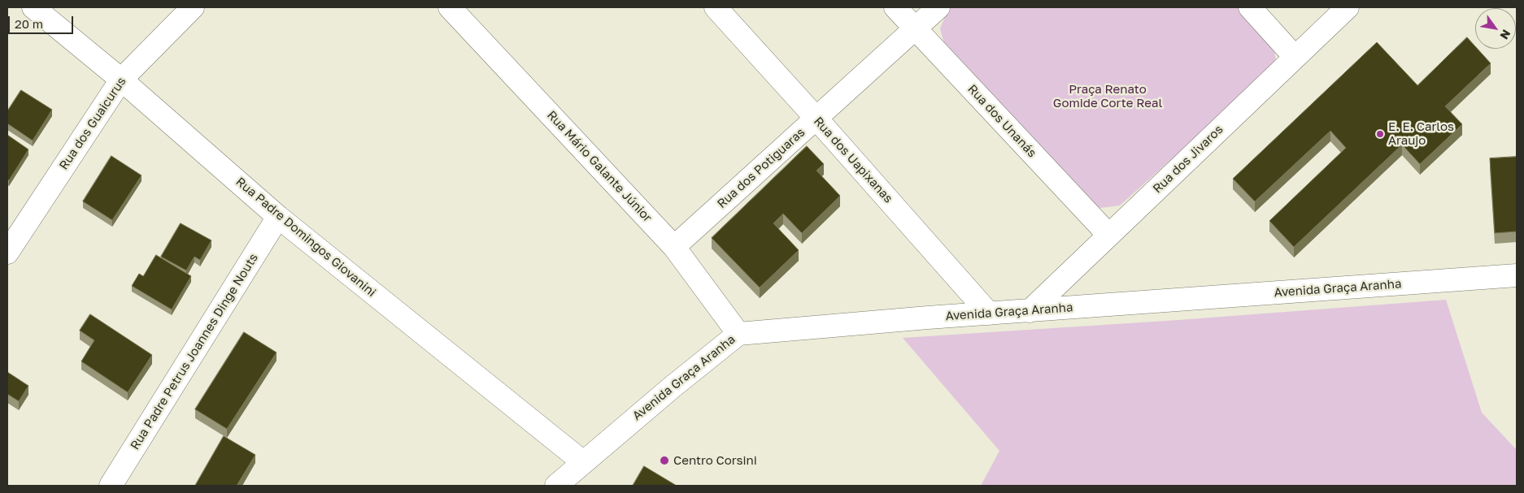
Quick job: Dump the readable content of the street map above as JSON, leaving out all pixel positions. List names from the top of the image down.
{
  "streets": {
    "street": [
      "Rua dos Unanás",
      "Rua dos Guaicurus",
      "Rua dos Jivaros",
      "Rua dos Uapixanas",
      "Rua Mário Galante Júnior",
      "Rua dos Potiguaras",
      "Rua Padre Domingos Giovanini",
      "Avenida Graça Aranha",
      "Rua Padre Petrus Joannes Dinge Nouts"
    ]
  },
  "crossings": [
    ["Rua dos Unanás", "Rua dos Jivaros"],
    ["Rua dos Unanás", "Rua dos Potiguaras"],
    ["Rua dos Guaicurus", "Rua Padre Domingos Giovanini"],
    ["Rua dos Jivaros", "Avenida Graça Aranha"],
    ["Rua dos Uapixanas", "Rua dos Potiguaras"],
    ["Rua dos Uapixanas", "Avenida Graça Aranha"],
    ["Rua Mário Galante Júnior", "Rua dos Potiguaras"],
    ["Rua Mário Galante Júnior", "Avenida Graça Aranha"],
    ["Rua Padre Domingos Giovanini", "Avenida Graça Aranha"],
    ["Rua Padre Domingos Giovanini", "Rua Padre Petrus Joannes Dinge Nouts"]
  ],
  "parks": ["Praça Renato Gomide Corte Real"],
  "places": ["E. E. Carlos Araujo", "Centro Corsini"],
  "scale_bar": "20 m",
  "north": "bottom right"
}
